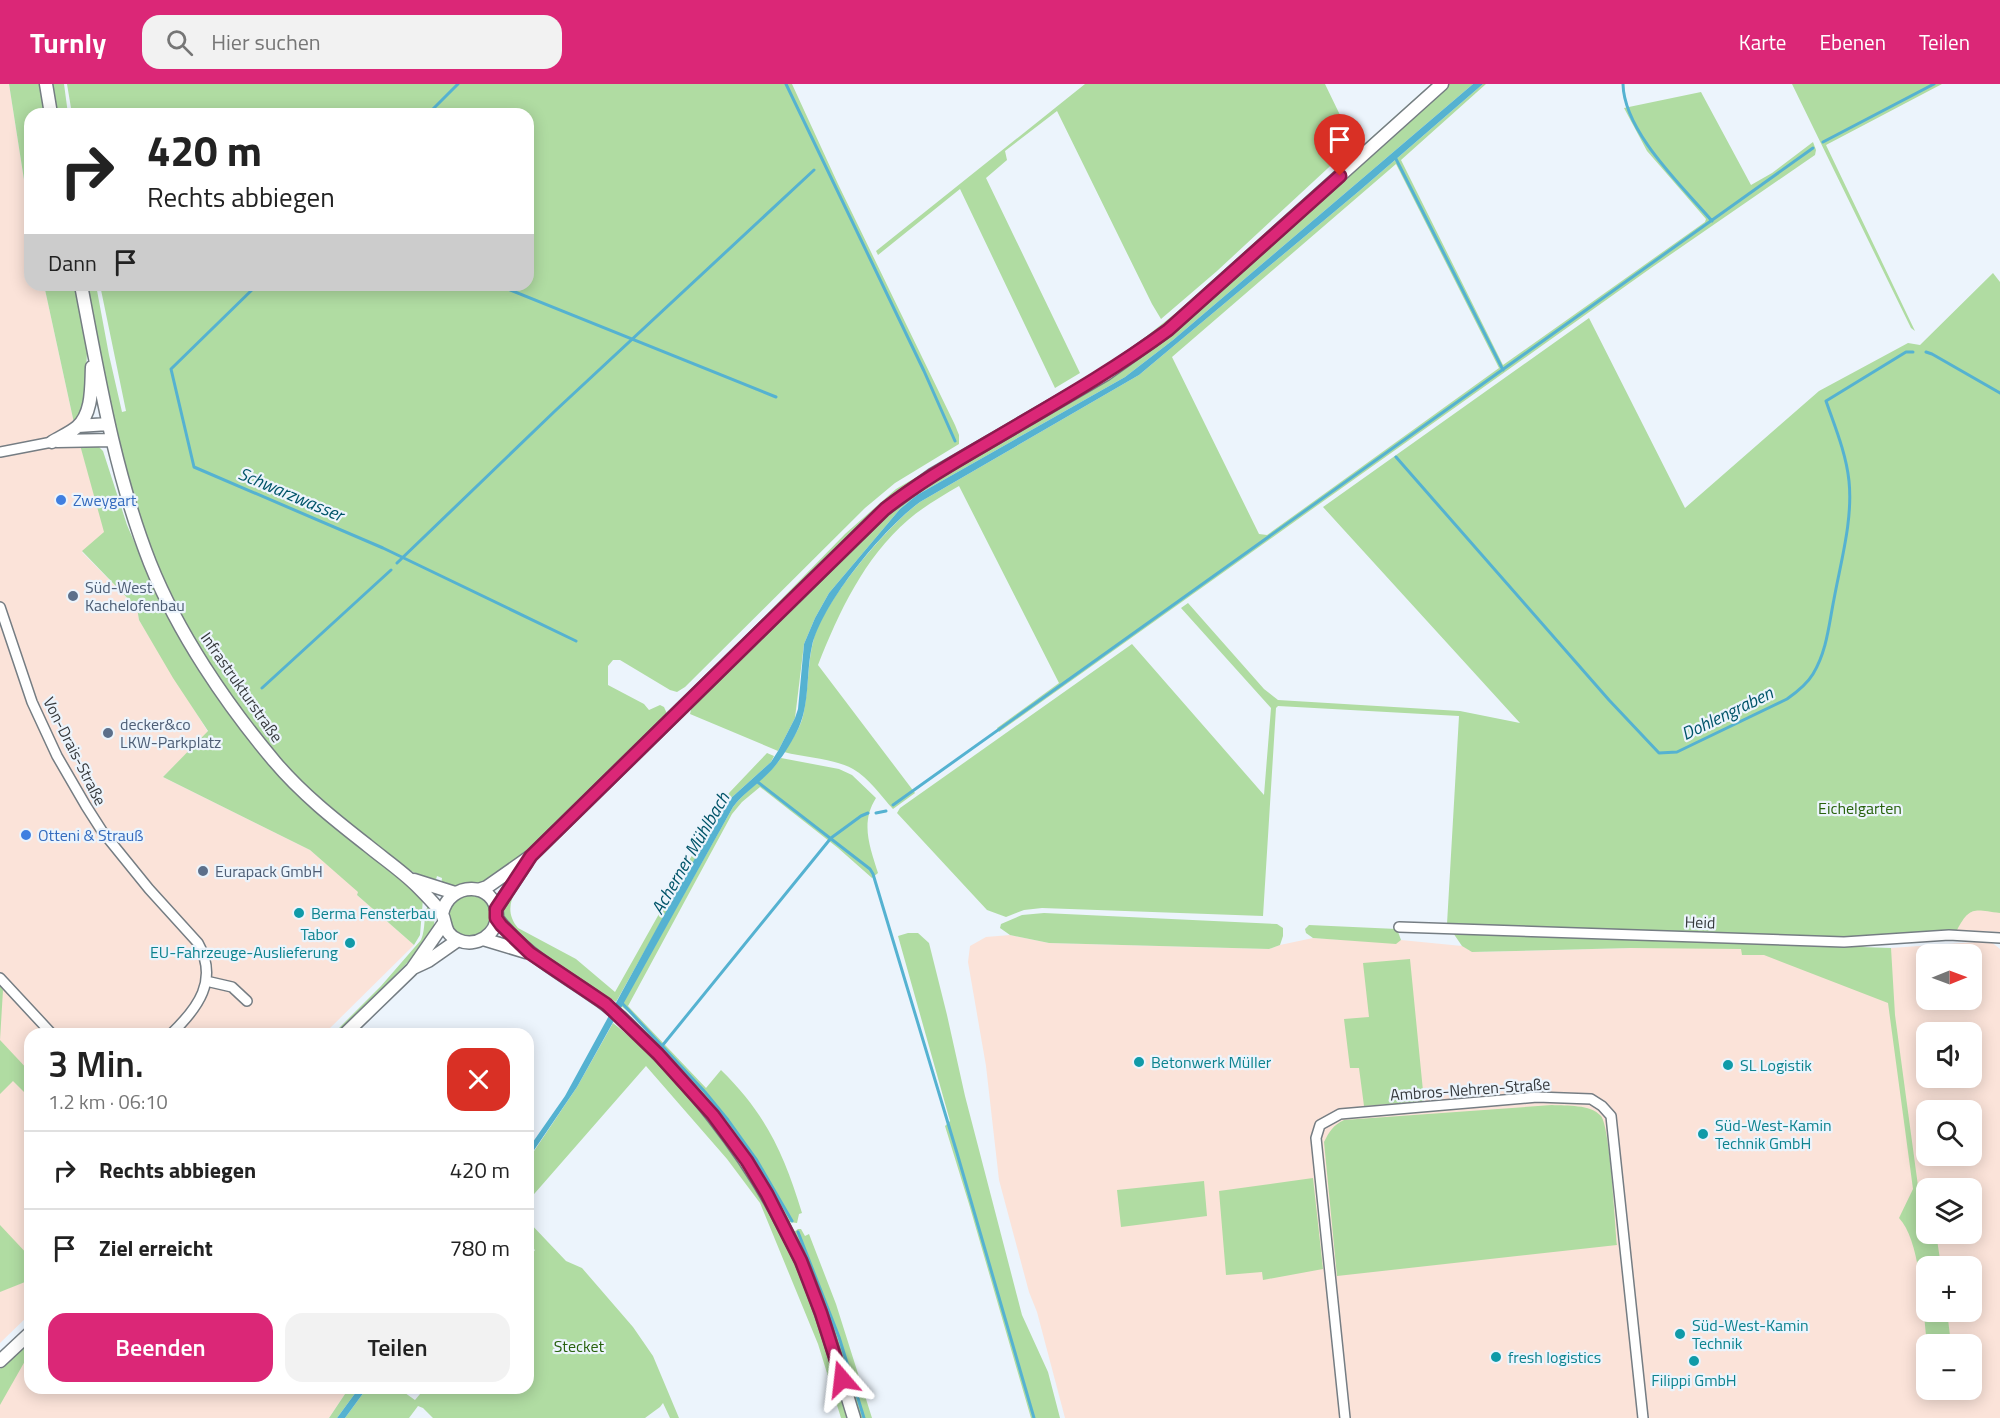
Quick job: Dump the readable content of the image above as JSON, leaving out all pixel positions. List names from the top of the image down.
{
  "streets": {
    "street": [
      "Infrastrukturstraße",
      "Von-Drais-Straße",
      "Heid",
      "Ambros-Nehren-Straße"
    ]
  },
  "water": ["Schwarzwasser", "Dohlengraben", "Acherner Mühlbach"],
  "parks": ["Eichelgarten", "Stecket"],
  "places": [
    "Zweygart",
    "Süd-West Kachelofenbau",
    "decker&co LKW-Parkplatz",
    "Otteni & Strauß",
    "Eurapack GmbH",
    "Berma Fensterbau",
    "Tabor EU-Fahrzeuge-Auslieferung",
    "Betonwerk Müller",
    "SL Logistik",
    "Süd-West-Kamin Technik GmbH",
    "Süd-West-Kamin Technik",
    "fresh logistics",
    "Filippi GmbH"
  ],
  "north": "right",
  "page": {
    "header": "Turnly",
    "search": "Hier suchen",
    "nav": ["Karte", "Ebenen", "Teilen"],
    "turn": ["420 m", "Rechts abbiegen"],
    "then": "Dann",
    "map_buttons": ["+", "−"],
    "heading": ["3 Min.", "1.2 km · 06:10"],
    "list": [
      {
        "name": "Rechts abbiegen",
        "value": "420 m"
      },
      {
        "name": "Ziel erreicht",
        "value": "780 m"
      }
    ],
    "buttons": ["Beenden", "Teilen"]
  }
}
